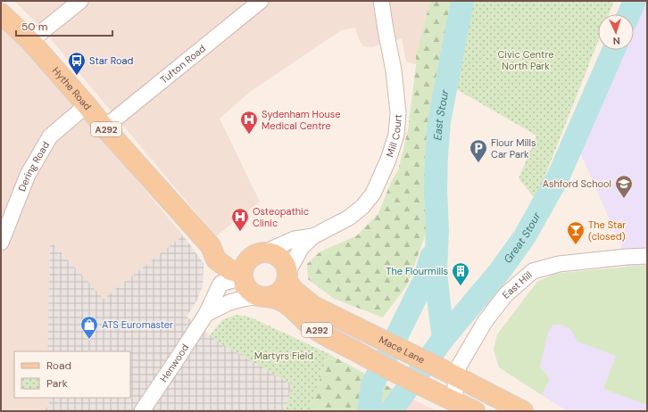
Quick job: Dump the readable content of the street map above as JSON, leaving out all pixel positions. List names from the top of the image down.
{
  "streets": {
    "main road": ["Hythe Road", "A292", "Mace Lane"],
    "street": [
      "Tufton Road",
      "Mill Court",
      "Dering Road",
      "East Hill",
      "Henwood"
    ]
  },
  "crossings": [
    ["Tufton Road", "Hythe Road"],
    ["Hythe Road", "A292"],
    ["Hythe Road", "Mill Court"],
    ["Hythe Road", "Dering Road"],
    ["Hythe Road", "Mace Lane"],
    ["Hythe Road", "Henwood"],
    ["A292", "Mill Court"],
    ["A292", "East Hill"],
    ["A292", "Mace Lane"],
    ["Mill Court", "Mace Lane"],
    ["East Hill", "Mace Lane"]
  ],
  "water": ["East Stour", "Great Stour"],
  "parks": ["Civic Centre North Park", "Martyrs Field"],
  "places": {
    "bus stop": ["Star Road"],
    "hospital": ["Sydenham House Medical Centre", "Osteopathic Clinic"],
    "parking": ["Flour Mills Car Park"],
    "school or university": ["Ashford School"],
    "bar": ["The Star (closed)"],
    "building": ["The Flourmills"],
    "shop": ["ATS Euromaster"]
  },
  "legend": ["Road", "Park"],
  "scale_bar": "50 m",
  "north": "bottom"
}
